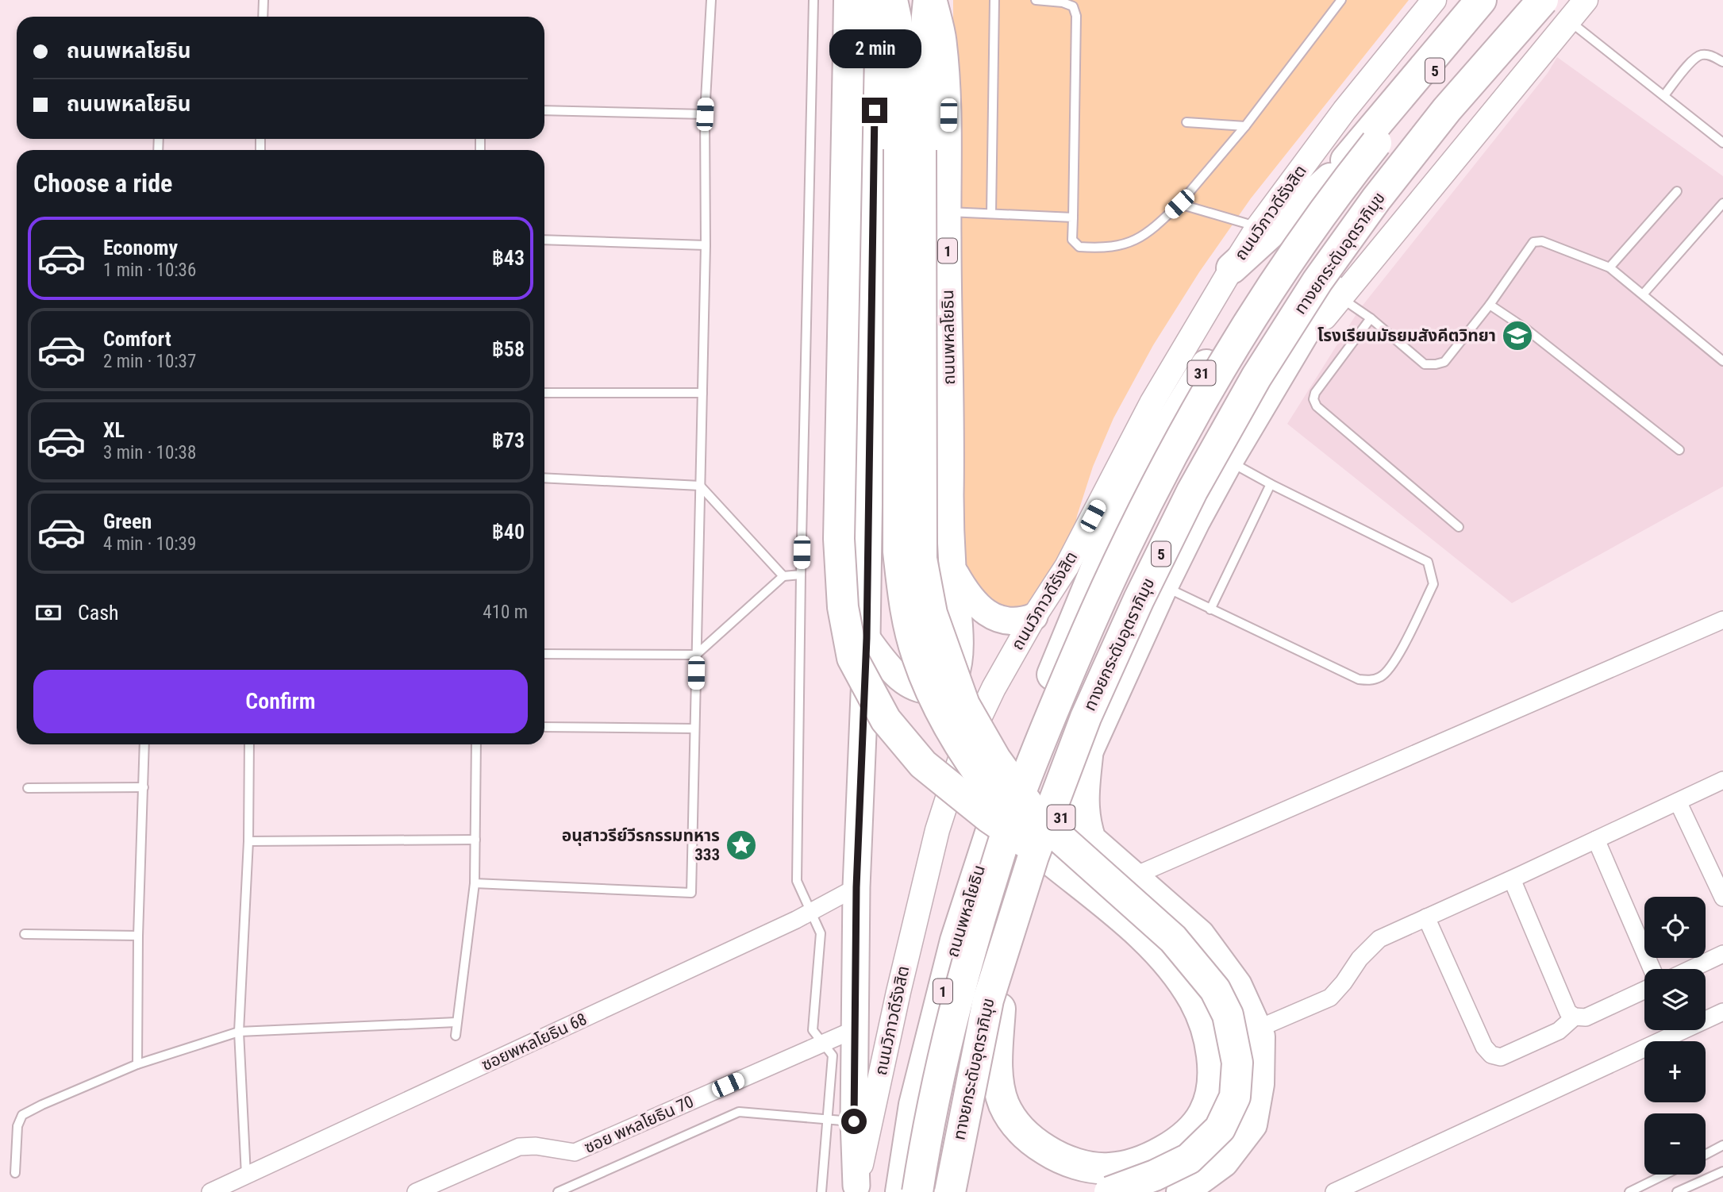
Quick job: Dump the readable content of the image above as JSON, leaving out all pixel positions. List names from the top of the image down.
{
  "streets": {
    "highway": [
      "5",
      "ถนนวิภาวดีรังสิต",
      "1",
      "ทางยกระดับอุตราภิมุข",
      "ถนนพหลโยธิน",
      "31"
    ],
    "street": ["ซอยพหลโยธิน 68", "ซอย พหลโยธิน 70"]
  },
  "crossings": [
    ["ถนนวิภาวดีรังสิต", "ถนนพหลโยธิน"]
  ],
  "places": {
    "school or university": ["โรงเรียนมัธยมสังคีตวิทยา"],
    "place": ["อนุสาวรีย์วีรกรรมทหาร 333"]
  },
  "page": {
    "banner": ["ถนนพหลโยธิน", "ถนนพหลโยธิน"],
    "bubble": "2 min",
    "heading": "Choose a ride",
    "list": [
      {
        "name": "Economy",
        "note": "1 min · 10:36",
        "value": "฿43"
      },
      {
        "name": "Comfort",
        "note": "2 min · 10:37",
        "value": "฿58"
      },
      {
        "name": "XL",
        "note": "3 min · 10:38",
        "value": "฿73"
      },
      {
        "name": "Green",
        "note": "4 min · 10:39",
        "value": "฿40"
      }
    ],
    "pay": ["Cash", "410 m"],
    "buttons": "Confirm",
    "map_buttons": ["+", "−"]
  }
}
